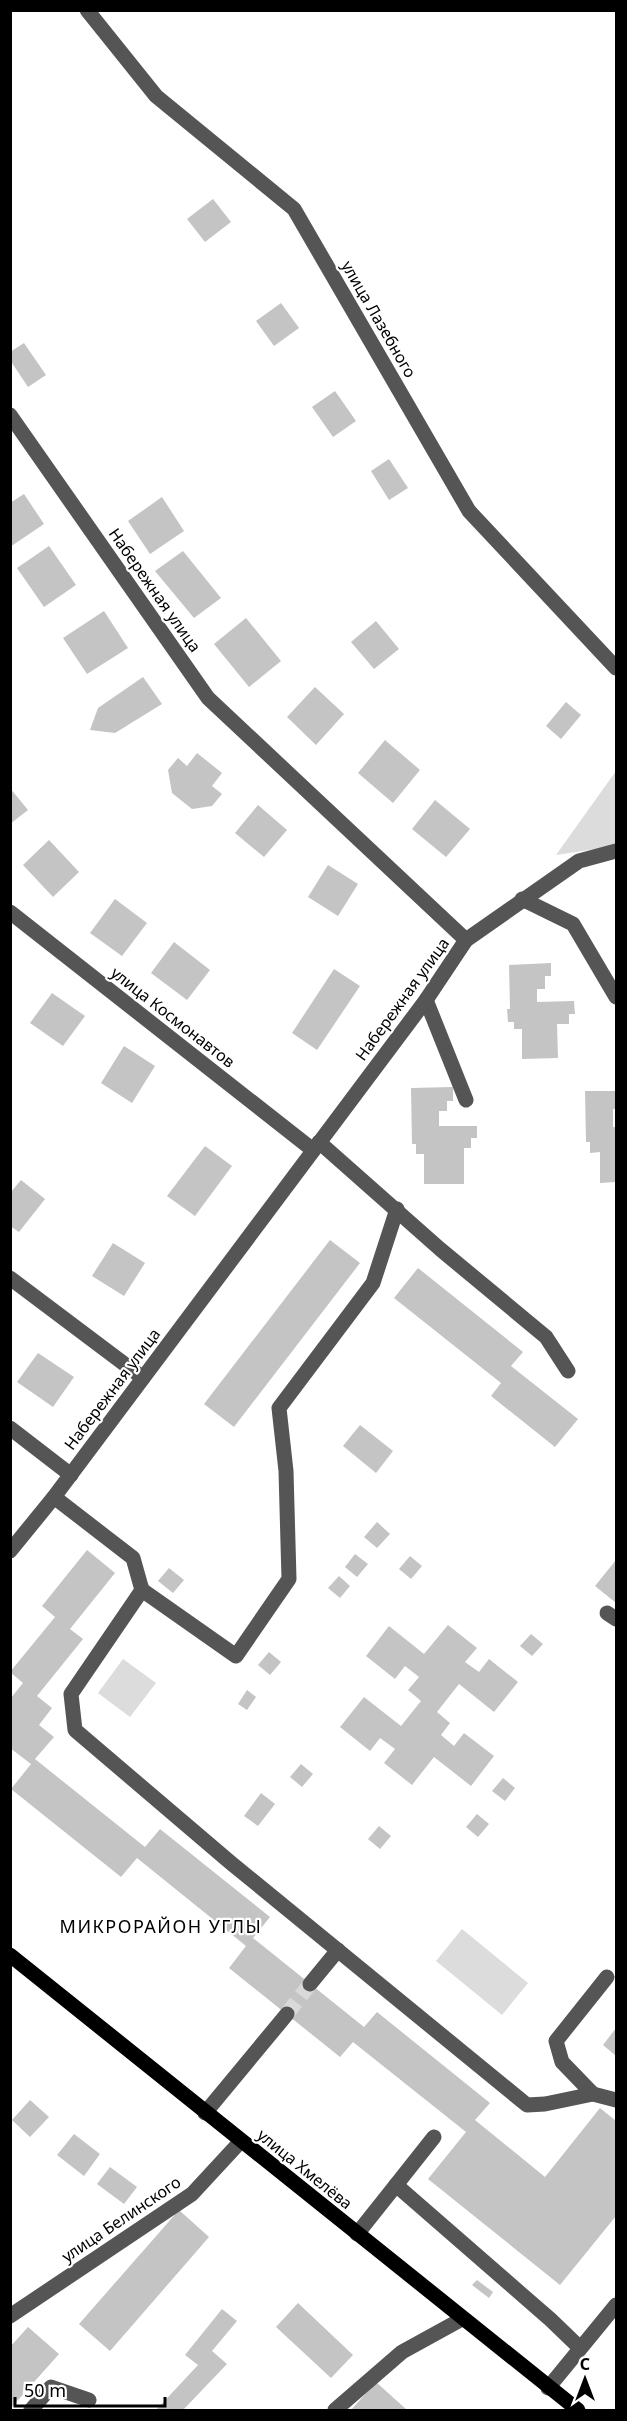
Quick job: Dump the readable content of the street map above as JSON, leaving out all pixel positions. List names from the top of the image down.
{
  "streets": {
    "main road": ["улица Хмелёва"],
    "street": [
      "улица Лазебного",
      "Набережная улица",
      "улица Космонавтов",
      "улица Белинского"
    ]
  },
  "crossings": [
    ["Набережная улица", "улица Космонавтов"],
    ["улица Хмелёва", "улица Белинского"]
  ],
  "districts": ["МИКРОРАЙОН УГЛЫ"],
  "scale_bar": "50 m",
  "north": "top"
}
